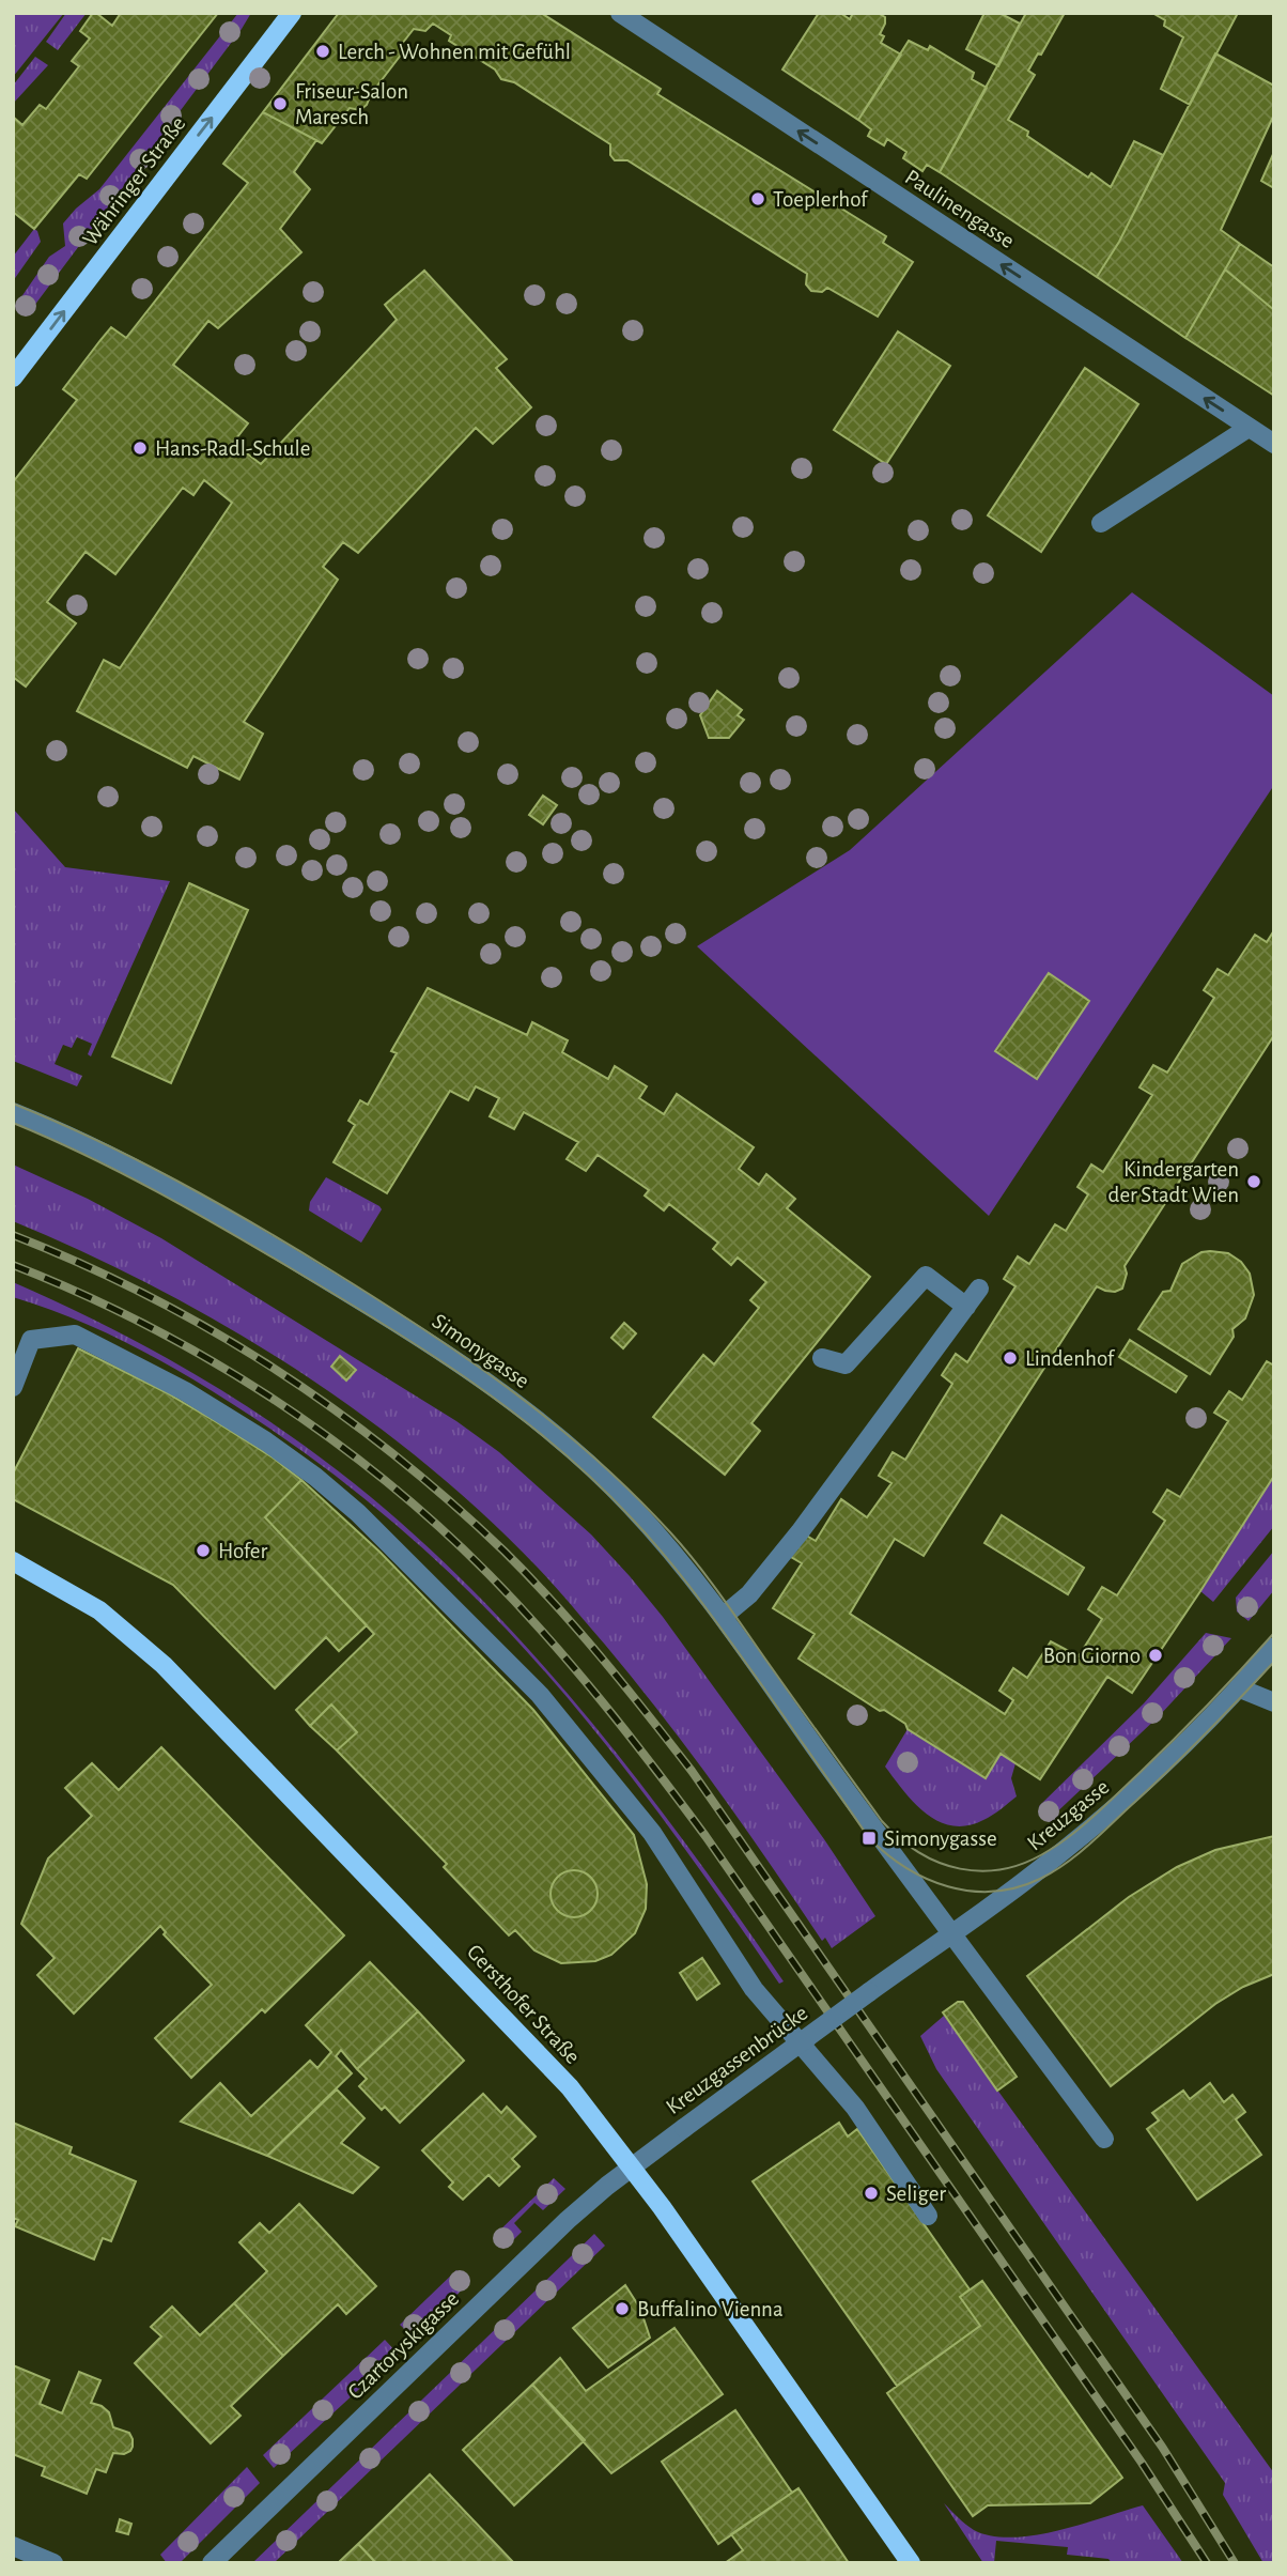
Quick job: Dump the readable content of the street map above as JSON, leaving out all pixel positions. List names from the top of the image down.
{
  "streets": {
    "main road": ["Währinger Straße", "Gersthofer Straße"],
    "street": [
      "Paulinengasse",
      "Simonygasse",
      "Kreuzgasse",
      "Kreuzgassenbrücke",
      "Czartoryskigasse"
    ]
  },
  "crossings": [
    ["Simonygasse", "Kreuzgasse"],
    ["Kreuzgasse", "Kreuzgassenbrücke"],
    ["Gersthofer Straße", "Kreuzgassenbrücke"],
    ["Gersthofer Straße", "Czartoryskigasse"],
    ["Kreuzgassenbrücke", "Czartoryskigasse"]
  ],
  "one_way": ["Währinger Straße", "Paulinengasse"],
  "places": {
    "other": [
      "Lerch - Wohnen mit Gefühl",
      "Friseur-Salon Maresch",
      "Toeplerhof",
      "Hans-Radl-Schule",
      "Kindergarten der Stadt Wien",
      "Lindenhof",
      "Hofer",
      "Bon Giorno",
      "Seliger",
      "Buffalino Vienna"
    ],
    "transit": ["Simonygasse"]
  }
}
